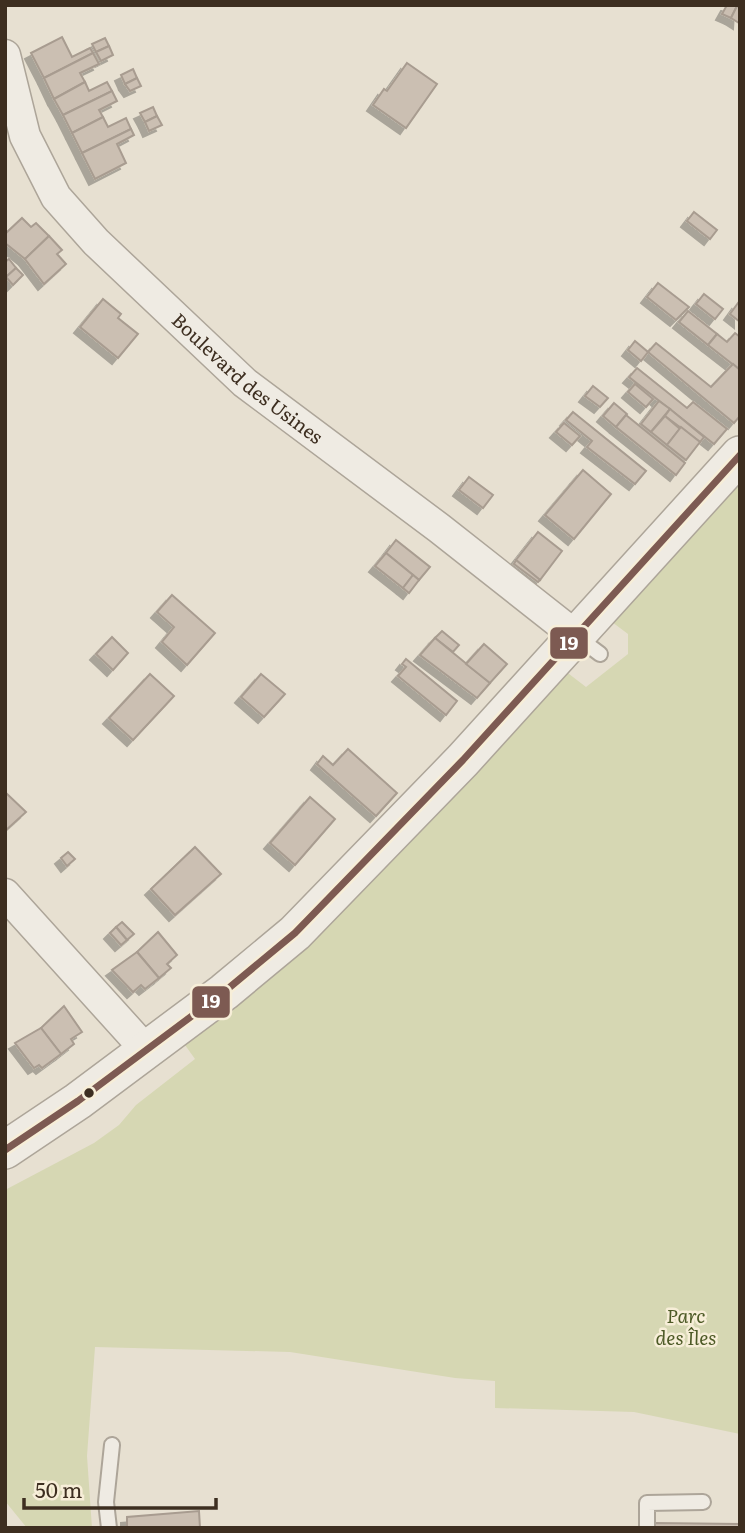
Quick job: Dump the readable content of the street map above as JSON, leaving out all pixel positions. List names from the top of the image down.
{
  "streets": {
    "street": ["Boulevard des Usines"]
  },
  "parks": ["Parc des Îles"],
  "lines": ["transit line 19"],
  "scale_bar": "50 m"
}
